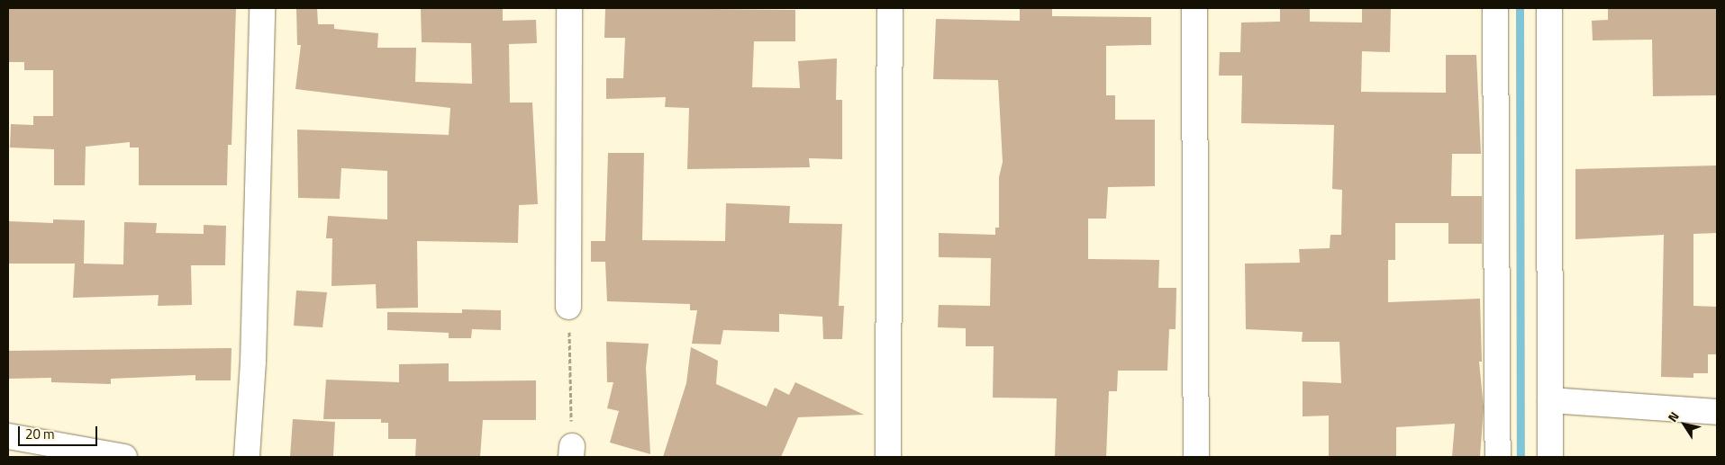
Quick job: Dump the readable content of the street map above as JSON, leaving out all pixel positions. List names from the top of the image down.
{
  "scale_bar": "20 m",
  "north": "top left"
}
